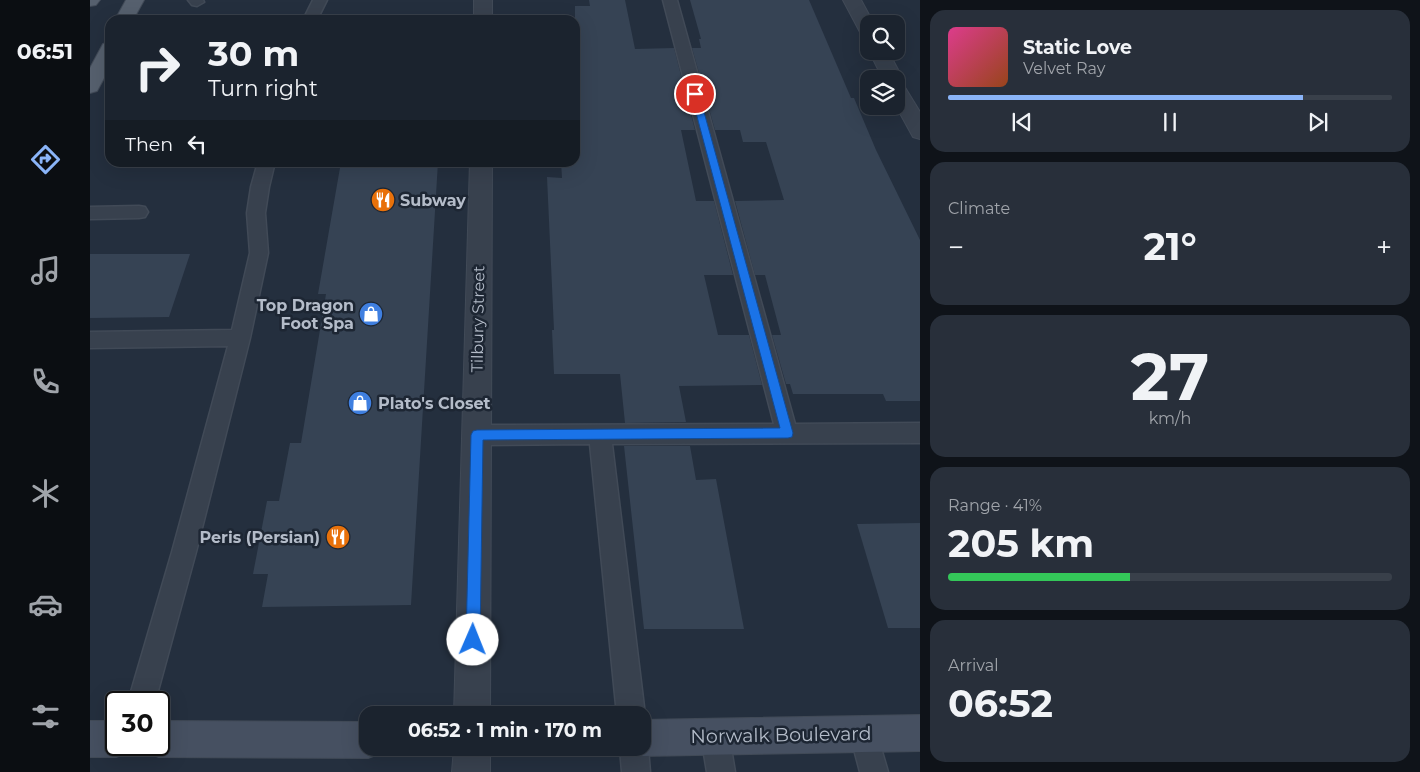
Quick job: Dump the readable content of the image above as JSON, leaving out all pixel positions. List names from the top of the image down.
{
  "streets": {
    "main road": ["Norwalk Boulevard"],
    "street": ["Tilbury Street"]
  },
  "places": {
    "restaurant": ["Subway", "Peris (Persian)"],
    "shop": ["Top Dragon Foot Spa", "Plato's Closet"]
  },
  "page": {
    "tabs": "06:51",
    "turn": ["30 m", "Turn right"],
    "song": ["Static Love", "Velvet Ray"],
    "then": "Then",
    "tile": [
      "Climate",
      ["27", "km/h"],
      ["Range · 41%", "205 km"],
      ["Arrival", "06:52"]
    ],
    "heat": ["−", "21°", "+"],
    "limit": "30",
    "trip": "06:52 · 1 min · 170 m"
  }
}
